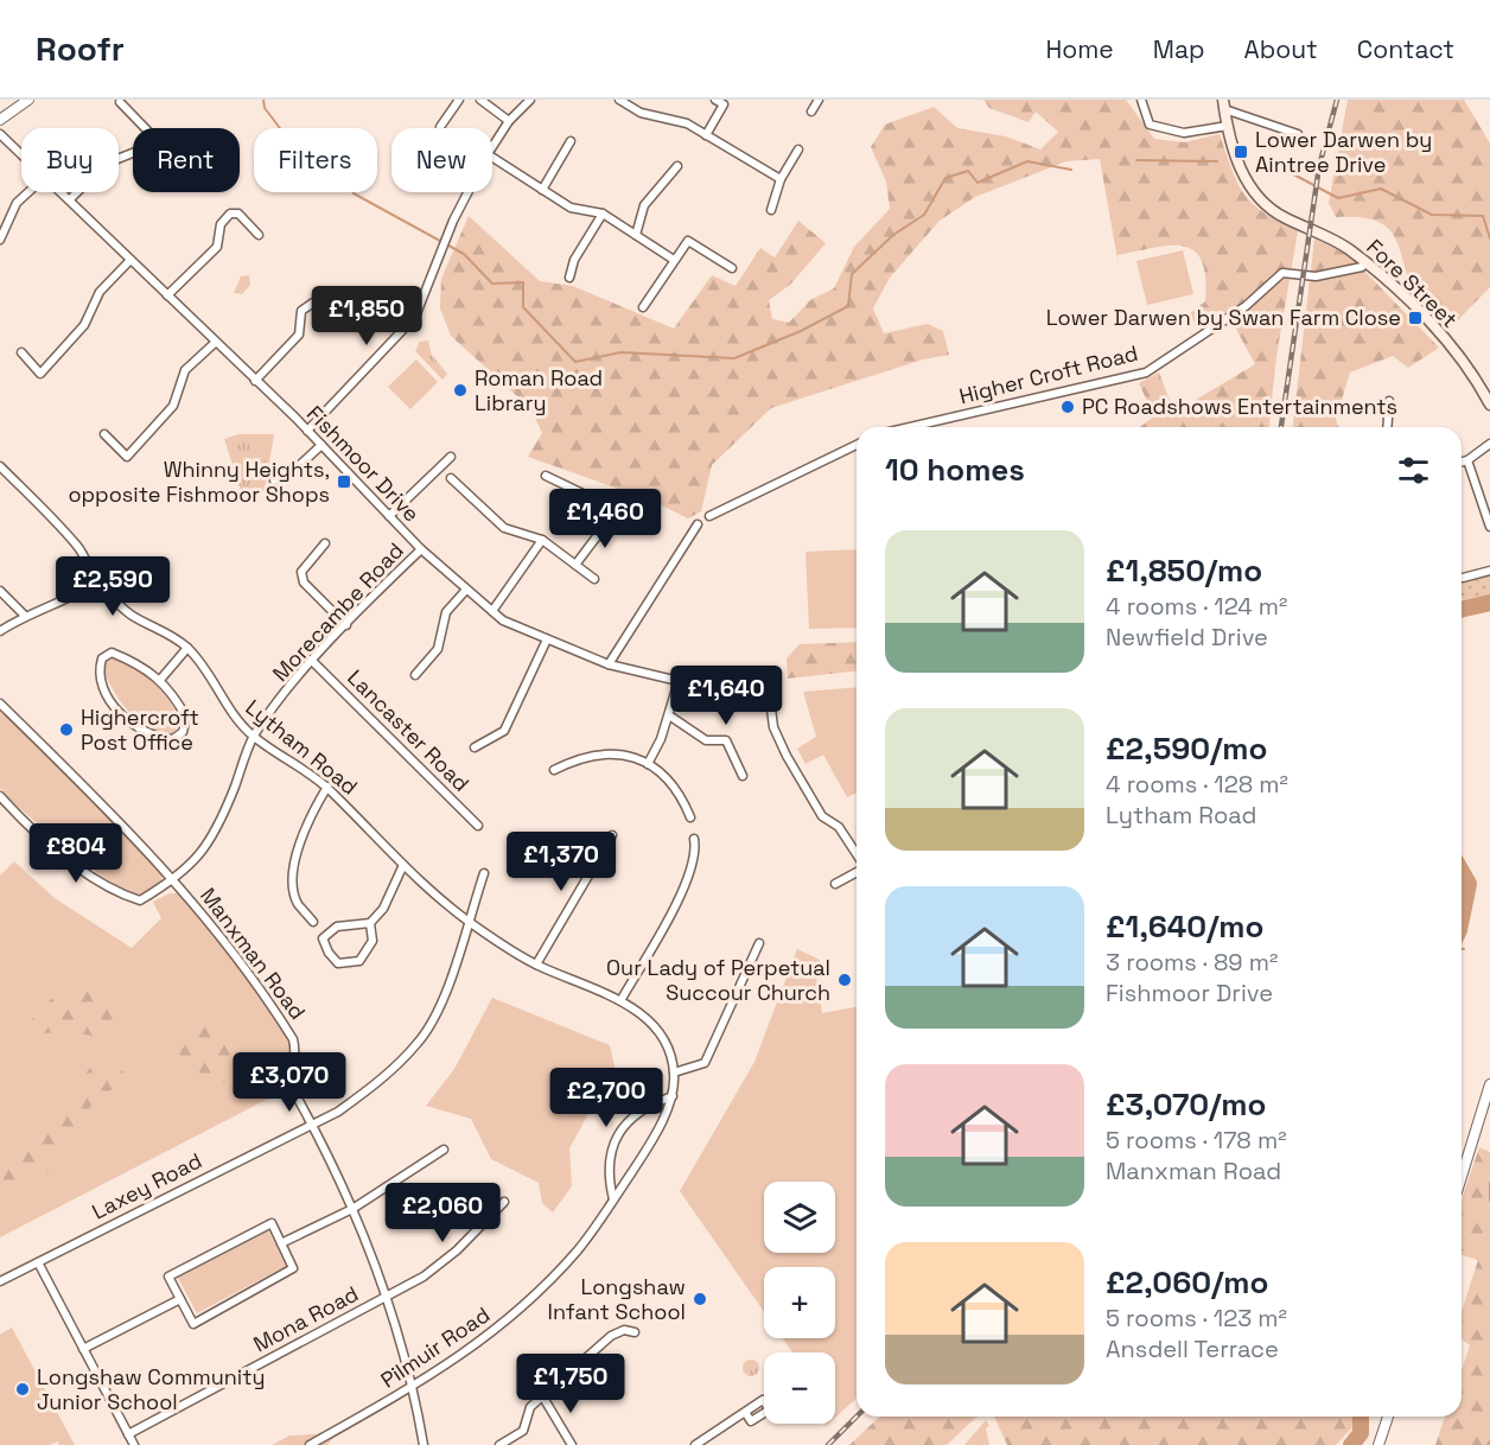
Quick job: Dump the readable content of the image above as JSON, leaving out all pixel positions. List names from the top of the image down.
{
  "streets": {
    "main road": ["Fore Street"],
    "street": [
      "Higher Croft Road",
      "Fishmoor Drive",
      "Morecambe Road",
      "Lancaster Road",
      "Lytham Road",
      "Manxman Road",
      "Laxey Road",
      "Mona Road",
      "Pilmuir Road"
    ]
  },
  "crossings": [
    ["Fore Street", "Higher Croft Road"],
    ["Fishmoor Drive", "Morecambe Road"],
    ["Morecambe Road", "Lancaster Road"],
    ["Morecambe Road", "Lytham Road"],
    ["Morecambe Road", "Manxman Road"],
    ["Lytham Road", "Laxey Road"],
    ["Lytham Road", "Pilmuir Road"],
    ["Manxman Road", "Laxey Road"],
    ["Manxman Road", "Mona Road"],
    ["Manxman Road", "Pilmuir Road"]
  ],
  "places": {
    "transit": ["Lower Darwen by Aintree Drive", "Lower Darwen by Swan Farm Close", "Whinny Heights, opposite Fishmoor Shops"],
    "other": [
      "Roman Road Library",
      "PC Roadshows Entertainments",
      "Highercroft Post Office",
      "Our Lady of Perpetual Succour Church",
      "Longshaw Infant School",
      "Longshaw Community Junior School"
    ]
  },
  "page": {
    "header": "Roofr",
    "nav": [
      "Home",
      "Map",
      "About",
      "Contact"
    ],
    "chip": [
      "Buy",
      "Rent",
      "Filters",
      "New"
    ],
    "price": [
      "£1,850",
      "£1,460",
      "£2,590",
      "£1,640",
      "£804",
      "£1,370",
      "£3,070",
      "£2,700",
      "£2,060",
      "£1,750"
    ],
    "heading": "10 homes",
    "list": [
      {
        "name": "£1,850/mo",
        "note": "4 rooms · 124 m² · Newfield Drive"
      },
      {
        "name": "£2,590/mo",
        "note": "4 rooms · 128 m² · Lytham Road"
      },
      {
        "name": "£1,640/mo",
        "note": "3 rooms · 89 m² · Fishmoor Drive"
      },
      {
        "name": "£3,070/mo",
        "note": "5 rooms · 178 m² · Manxman Road"
      },
      {
        "name": "£2,060/mo",
        "note": "5 rooms · 123 m² · Ansdell Terrace"
      }
    ],
    "map_buttons": ["+", "−"]
  }
}
